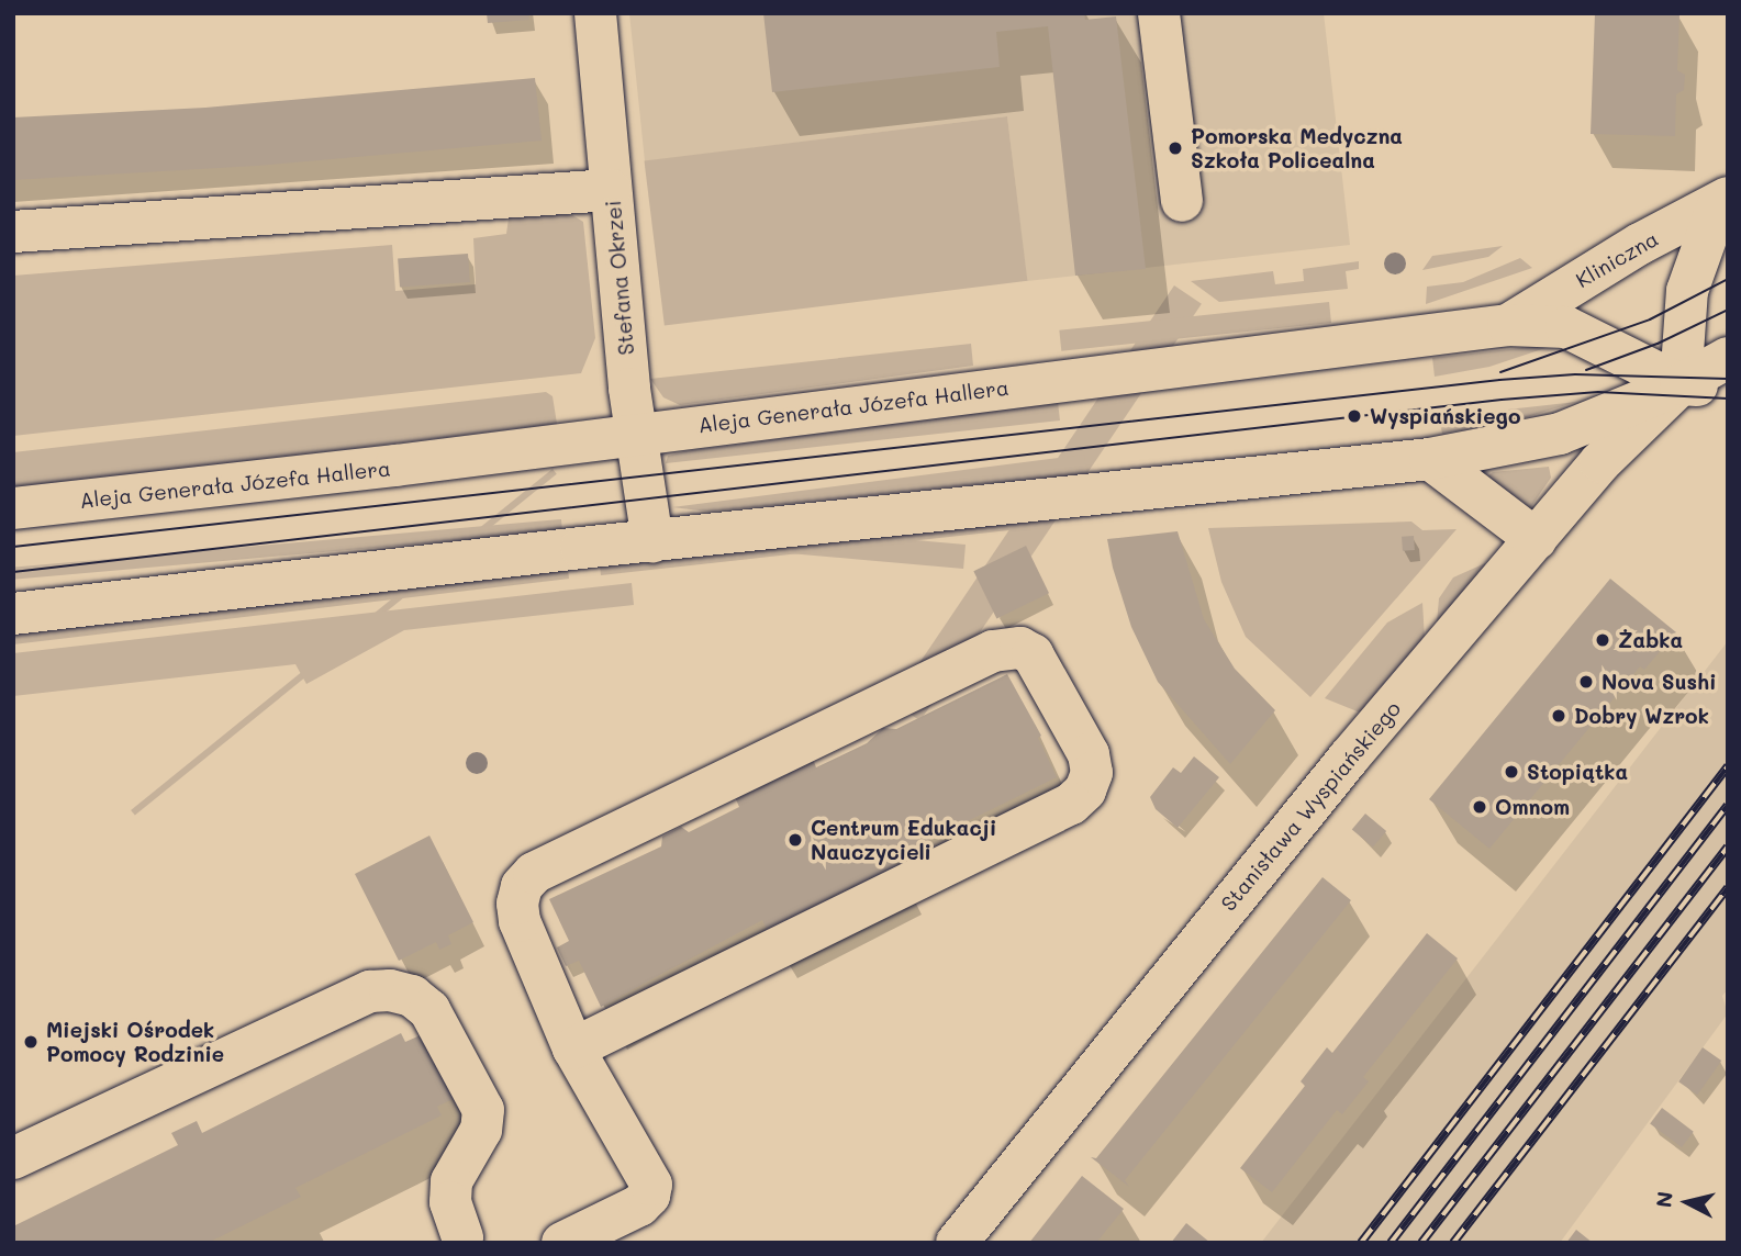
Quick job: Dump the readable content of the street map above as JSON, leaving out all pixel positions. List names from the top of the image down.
{
  "streets": {
    "main road": [
      "Kliniczna",
      "Stefana Okrzei",
      "Aleja Generała Józefa Hallera",
      "Stanisława Wyspiańskiego"
    ]
  },
  "crossings": [
    ["Kliniczna", "Aleja Generała Józefa Hallera"],
    ["Stefana Okrzei", "Aleja Generała Józefa Hallera"],
    ["Aleja Generała Józefa Hallera", "Stanisława Wyspiańskiego"]
  ],
  "places": [
    "Pomorska Medyczna Szkoła Policealna",
    "Wyspiańskiego",
    "Żabka",
    "Nova Sushi",
    "Dobry Wzrok",
    "Stopiątka",
    "Omnom",
    "Centrum Edukacji Nauczycieli",
    "Miejski Ośrodek Pomocy Rodzinie"
  ],
  "north": "left"
}
